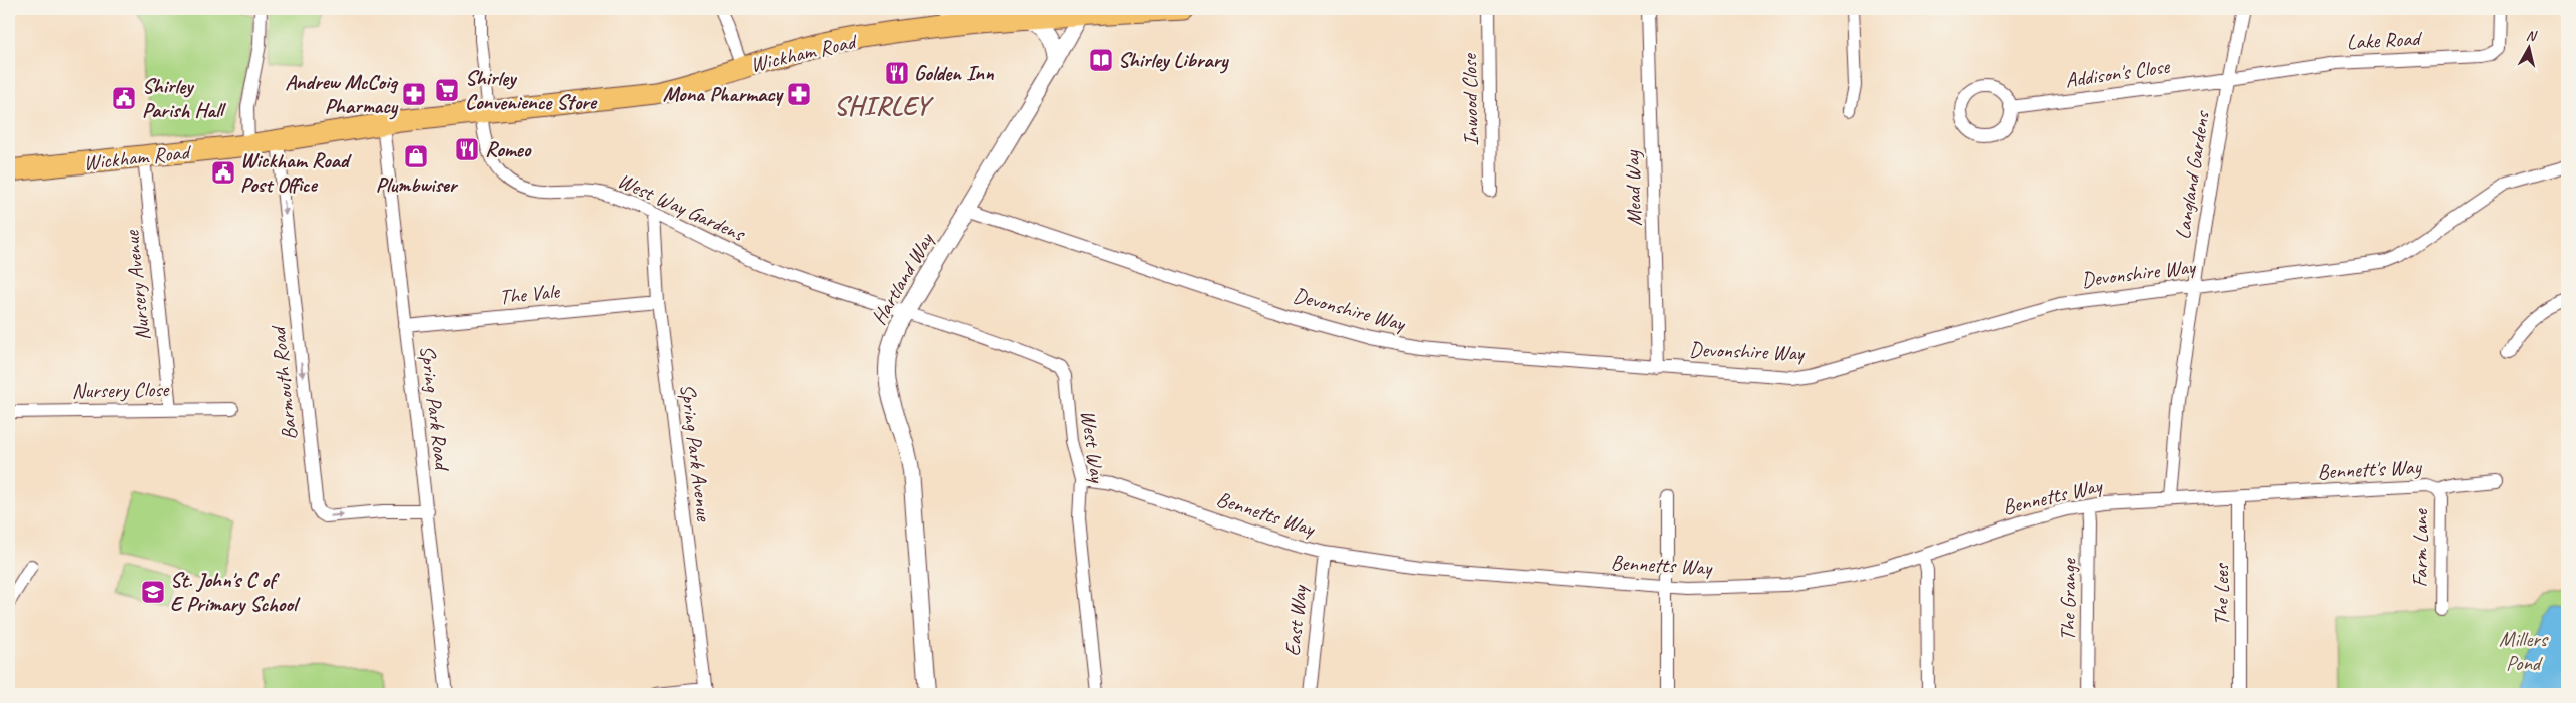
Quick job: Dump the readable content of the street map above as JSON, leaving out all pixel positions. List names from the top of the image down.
{
  "streets": {
    "highway": ["Wickham Road"],
    "street": [
      "Lake Road",
      "Addison's Close",
      "Inwood Close",
      "Langland Gardens",
      "Mead Way",
      "West Way Gardens",
      "Devonshire Way",
      "Hartland Way",
      "Nursery Avenue",
      "The Vale",
      "Barmouth Road",
      "Nursery Close",
      "Spring Park Road",
      "West Way",
      "Spring Park Avenue",
      "Bennett's Way",
      "Bennetts Way",
      "Farm Lane",
      "The Lees",
      "The Grange",
      "East Way"
    ]
  },
  "crossings": [
    ["Lake Road", "Addison's Close"],
    ["Lake Road", "Langland Gardens"],
    ["Wickham Road", "West Way Gardens"],
    ["Wickham Road", "Hartland Way"],
    ["Wickham Road", "Nursery Avenue"],
    ["Wickham Road", "Barmouth Road"],
    ["Wickham Road", "Spring Park Road"],
    ["Addison's Close", "Langland Gardens"],
    ["Langland Gardens", "Devonshire Way"],
    ["Langland Gardens", "Bennetts Way"],
    ["Mead Way", "Devonshire Way"],
    ["West Way Gardens", "Hartland Way"],
    ["West Way Gardens", "West Way"],
    ["West Way Gardens", "Spring Park Avenue"],
    ["Devonshire Way", "Hartland Way"],
    ["Hartland Way", "West Way"],
    ["Nursery Avenue", "Nursery Close"],
    ["The Vale", "Spring Park Road"],
    ["The Vale", "Spring Park Avenue"],
    ["Barmouth Road", "Spring Park Road"],
    ["West Way", "Bennetts Way"],
    ["Bennett's Way", "Bennetts Way"],
    ["Bennett's Way", "Farm Lane"],
    ["Bennett's Way", "The Lees"],
    ["Bennetts Way", "The Lees"],
    ["Bennetts Way", "The Grange"],
    ["Bennetts Way", "East Way"]
  ],
  "one_way": ["Barmouth Road"],
  "districts": ["SHIRLEY"],
  "parks": ["Millers Pond"],
  "places": {
    "library": ["Shirley Library"],
    "restaurant": ["Golden Inn", "Romeo"],
    "supermarket": ["Shirley Convenience Store"],
    "pharmacy": ["Andrew McCoig Pharmacy", "Mona Pharmacy"],
    "public building": ["Shirley Parish Hall", "Wickham Road Post Office"],
    "shop": ["Plumbwiser"],
    "school or university": ["St. John's C of E Primary School"]
  },
  "north": "top"
}
